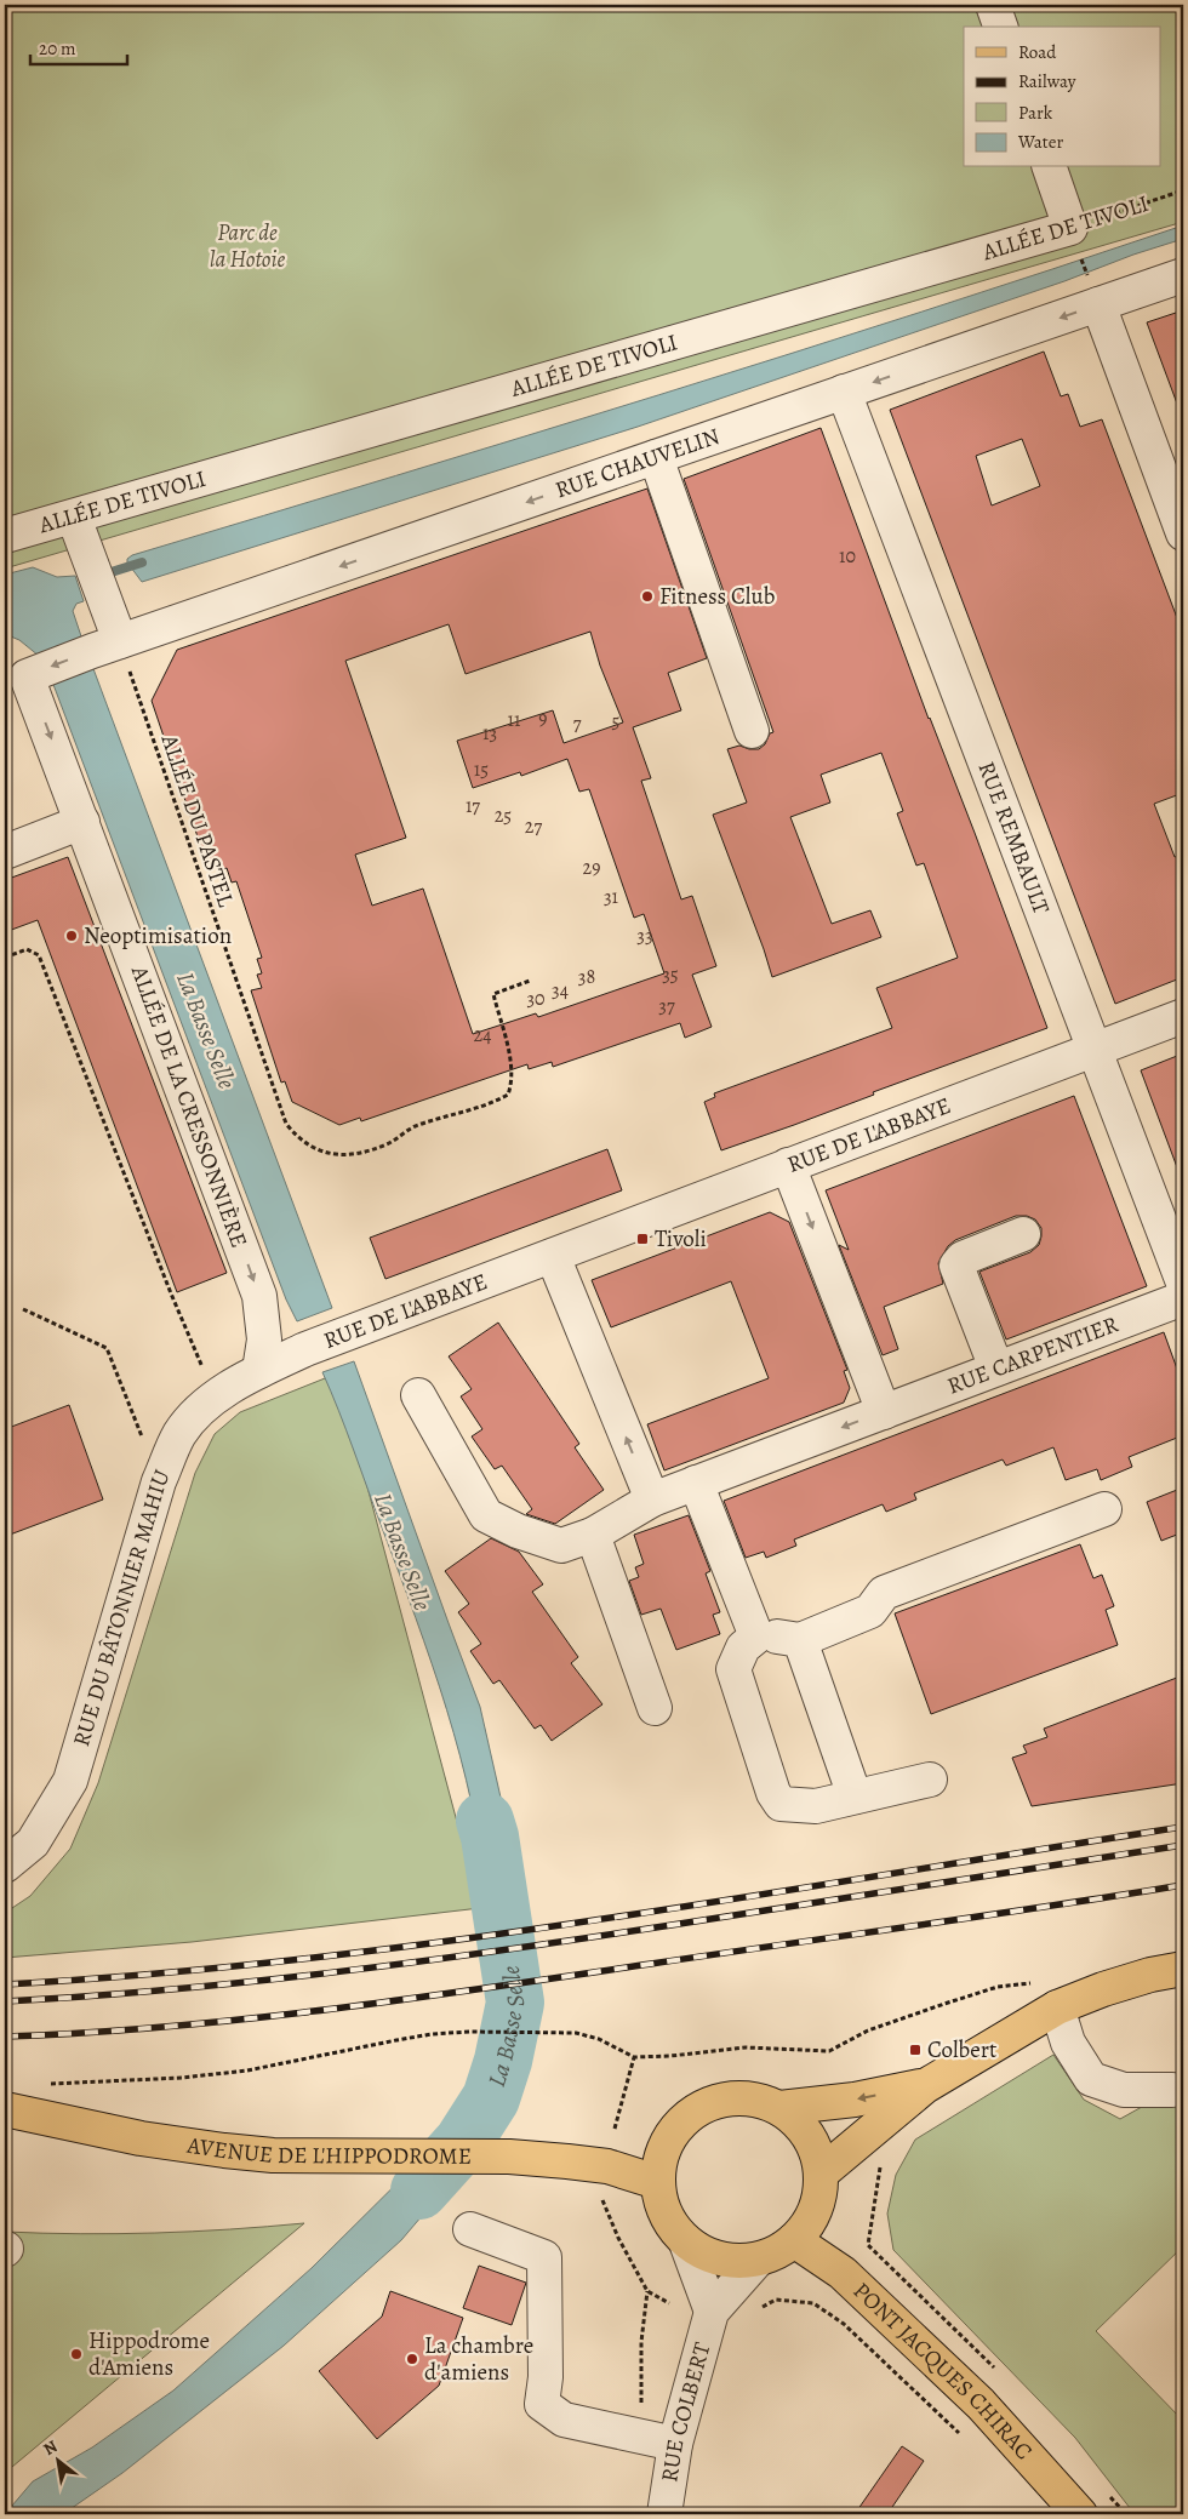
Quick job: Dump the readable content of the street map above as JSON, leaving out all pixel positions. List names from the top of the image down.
{
  "streets": {
    "main road": ["AVENUE DE L'HIPPODROME", "PONT JACQUES CHIRAC"],
    "street": [
      "ALLÉE DE TIVOLI",
      "RUE CHAUVELIN",
      "RUE REMBAULT",
      "ALLÉE DE LA CRESSONNIÈRE",
      "RUE DE L'ABBAYE",
      "RUE CARPENTIER",
      "RUE DU BÂTONNIER MAHIU",
      "RUE COLBERT"
    ],
    "path": ["ALLÉE DU PASTEL"]
  },
  "crossings": [
    ["RUE CHAUVELIN", "ALLÉE DU PASTEL"],
    ["RUE CHAUVELIN", "RUE REMBAULT"],
    ["RUE CHAUVELIN", "ALLÉE DE LA CRESSONNIÈRE"],
    ["RUE REMBAULT", "RUE DE L'ABBAYE"],
    ["ALLÉE DE LA CRESSONNIÈRE", "RUE DE L'ABBAYE"],
    ["ALLÉE DE LA CRESSONNIÈRE", "RUE DU BÂTONNIER MAHIU"],
    ["RUE DE L'ABBAYE", "RUE DU BÂTONNIER MAHIU"],
    ["AVENUE DE L'HIPPODROME", "PONT JACQUES CHIRAC"],
    ["AVENUE DE L'HIPPODROME", "RUE COLBERT"],
    ["PONT JACQUES CHIRAC", "RUE COLBERT"]
  ],
  "one_way": ["RUE CHAUVELIN", "ALLÉE DE LA CRESSONNIÈRE"],
  "water": ["La Basse Selle"],
  "parks": ["Parc de la Hotoie"],
  "places": {
    "other": [
      "Fitness Club",
      "Neoptimisation",
      "Hippodrome d'Amiens",
      "La chambre d'amiens"
    ],
    "transit": ["Tivoli", "Colbert"]
  },
  "house_numbers": [
    "10",
    "9",
    "11",
    "5",
    "7",
    "13",
    "15",
    "17",
    "25",
    "27",
    "29",
    "31",
    "33",
    "35",
    "38",
    "34",
    "30",
    "37",
    "24"
  ],
  "legend": [
    "Road",
    "Railway",
    "Park",
    "Water"
  ],
  "scale_bar": "20 m",
  "north": "top left"
}
